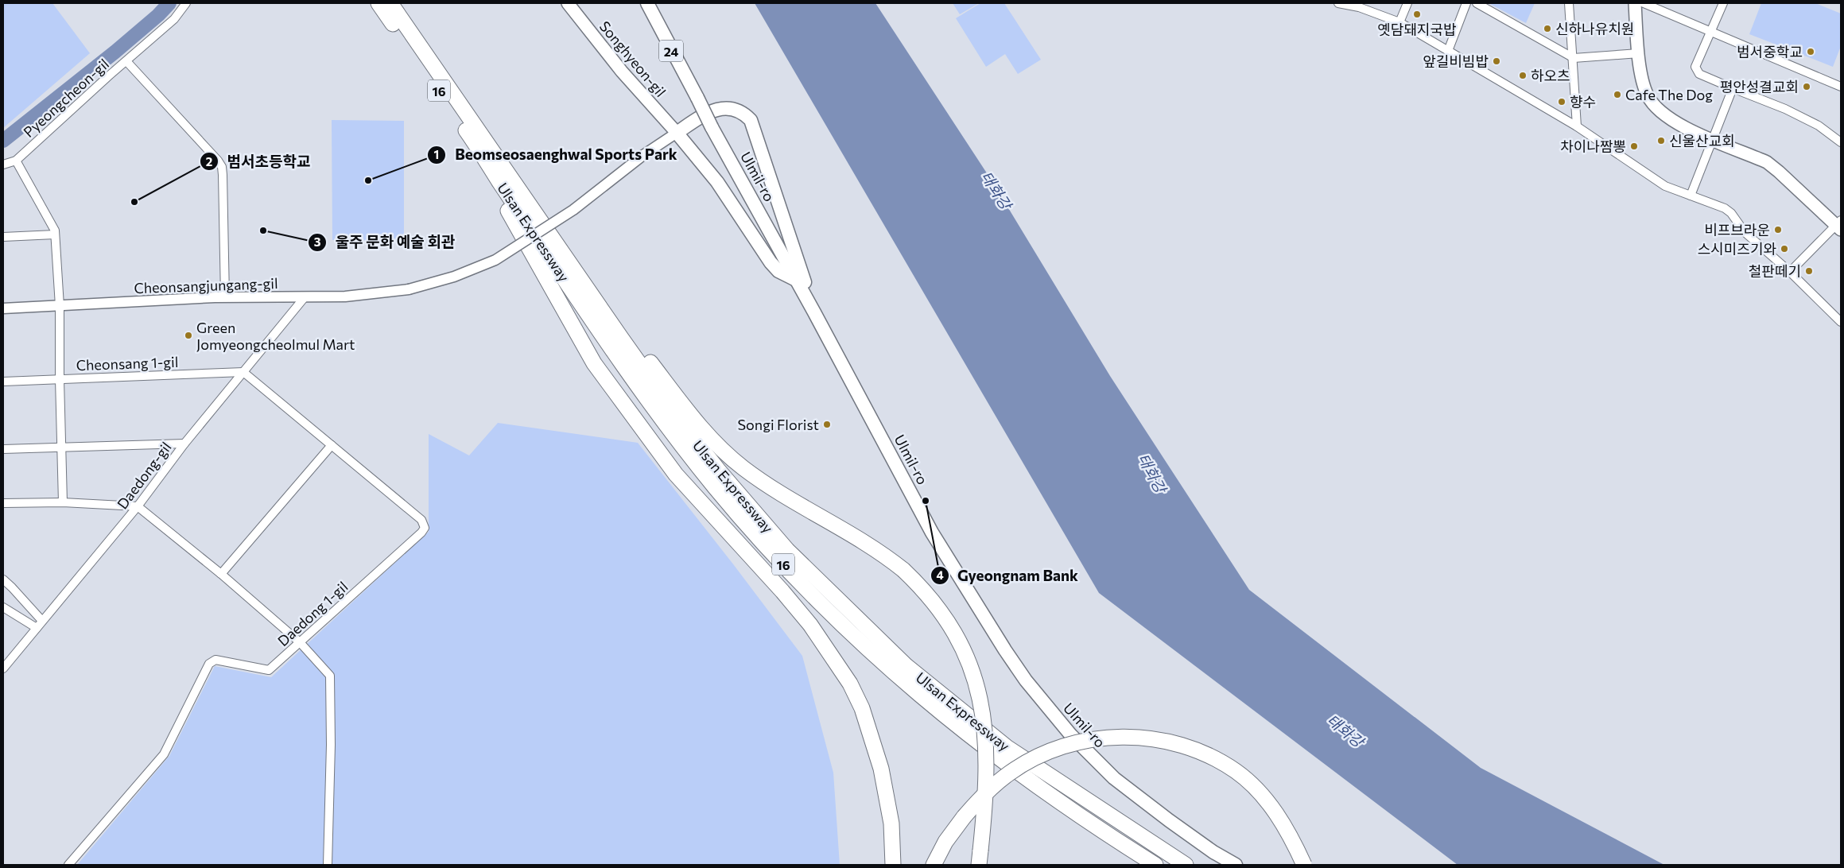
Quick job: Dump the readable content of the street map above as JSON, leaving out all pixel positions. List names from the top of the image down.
{
  "streets": {
    "highway": ["16", "Ulsan Expressway"],
    "main road": ["24", "Songhyeon-gil", "Ulmil-ro"],
    "street": [
      "Pyeongcheon-gil",
      "Cheonsangjungang-gil",
      "Cheonsang 1-gil",
      "Daedong-gil",
      "Daedong 1-gil"
    ]
  },
  "crossings": [
    ["Songhyeon-gil", "Cheonsangjungang-gil"],
    ["Pyeongcheon-gil", "Cheonsangjungang-gil"],
    ["Pyeongcheon-gil", "Cheonsang 1-gil"],
    ["Cheonsangjungang-gil", "Cheonsang 1-gil"],
    ["Cheonsangjungang-gil", "Daedong-gil"],
    ["Cheonsang 1-gil", "Daedong-gil"],
    ["Cheonsang 1-gil", "Daedong 1-gil"],
    ["Daedong-gil", "Daedong 1-gil"]
  ],
  "water": ["태화강"],
  "places": [
    "옛담돼지국밥",
    "신하나유치원",
    "범서중학교",
    "앞길비빔밥",
    "하오츠",
    "평안성결교회",
    "Cafe The Dog",
    "향수",
    "신울산교회",
    "차이나짬뽕",
    "Beomseosaenghwal Sports Park",
    "범서초등학교",
    "비프브라운",
    "울주 문화 예술 회관",
    "스시미즈기와",
    "철판떼기",
    "Green Jomyeongcheolmul Mart",
    "Songi Florist",
    "Gyeongnam Bank"
  ]
}
